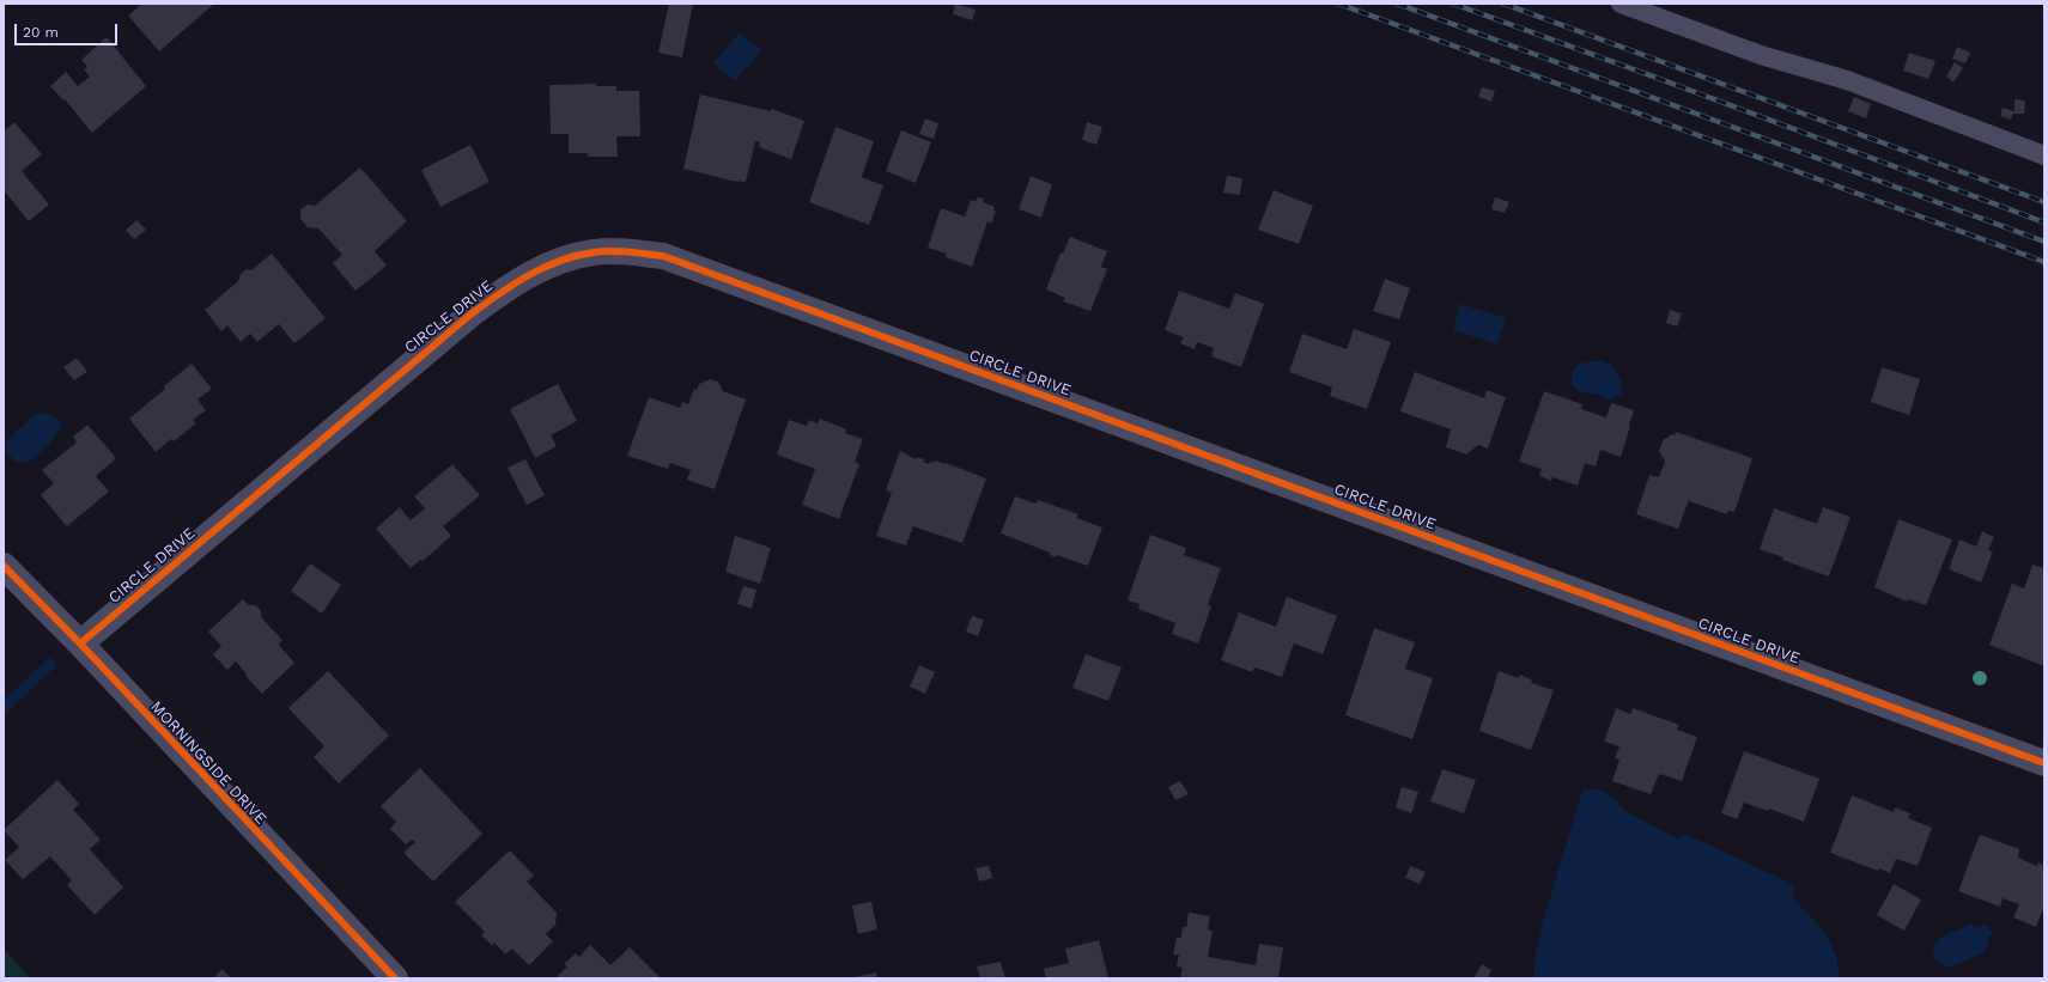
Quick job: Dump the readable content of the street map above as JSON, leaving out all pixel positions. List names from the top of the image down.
{
  "streets": {
    "street": ["CIRCLE DRIVE", "MORNINGSIDE DRIVE"]
  },
  "crossings": [
    ["CIRCLE DRIVE", "MORNINGSIDE DRIVE"]
  ],
  "scale_bar": "20 m"
}
